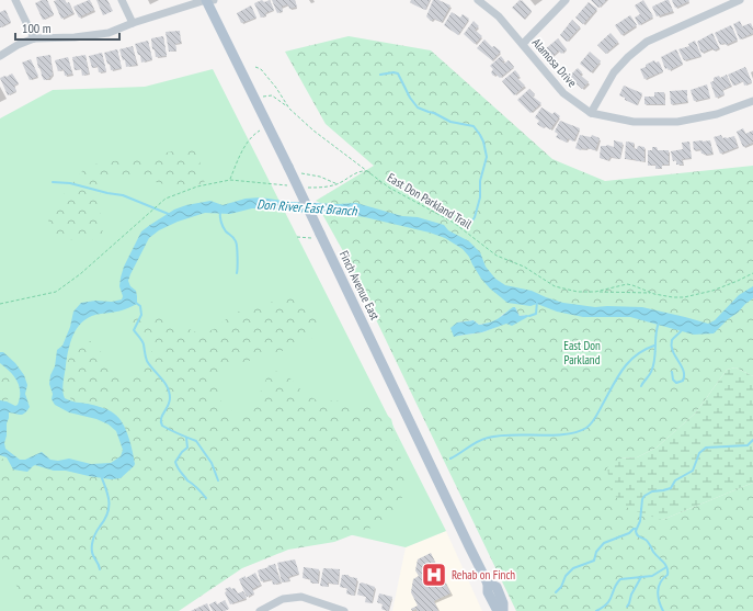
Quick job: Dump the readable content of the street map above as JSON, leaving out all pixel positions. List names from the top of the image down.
{
  "streets": {
    "main road": ["Finch Avenue East"],
    "street": ["Alamosa Drive"],
    "path": ["East Don Parkland Trail"]
  },
  "crossings": [
    ["East Don Parkland Trail", "Finch Avenue East"]
  ],
  "water": ["Don River East Branch"],
  "parks": ["East Don Parkland"],
  "places": {
    "hospital": ["Rehab on Finch"]
  },
  "scale_bar": "100 m"
}
